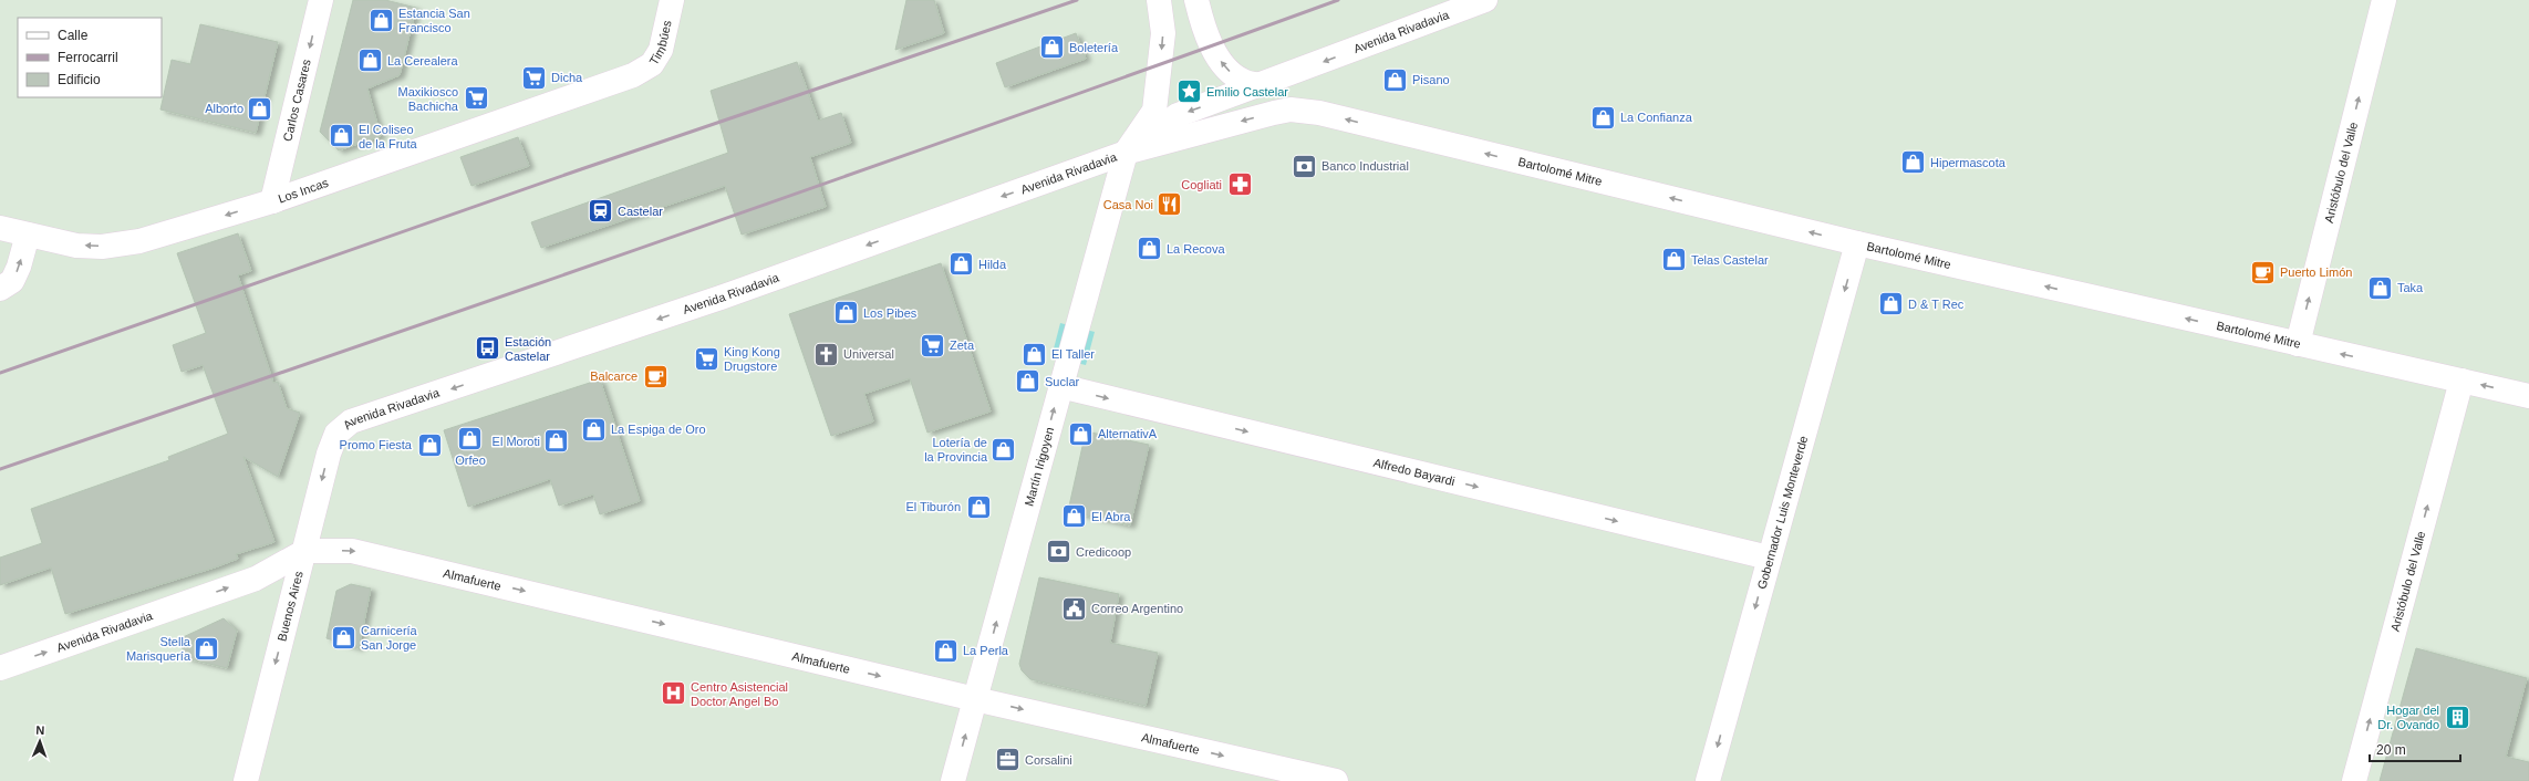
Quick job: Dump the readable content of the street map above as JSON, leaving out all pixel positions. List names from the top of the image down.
{
  "streets": {
    "street": [
      "Avenida Rivadavia",
      "Timbúes",
      "Carlos Casares",
      "Bartolomé Mitre",
      "Aristóbulo del Valle",
      "Los Incas",
      "Martín Irigoyen",
      "Alfredo Bayardi",
      "Gobernador Luis Monteverde",
      "Almafuerte",
      "Buenos Aires"
    ]
  },
  "crossings": [
    ["Avenida Rivadavia", "Bartolomé Mitre"],
    ["Avenida Rivadavia", "Martín Irigoyen"],
    ["Avenida Rivadavia", "Almafuerte"],
    ["Avenida Rivadavia", "Buenos Aires"],
    ["Timbúes", "Los Incas"],
    ["Carlos Casares", "Los Incas"],
    ["Bartolomé Mitre", "Aristóbulo del Valle"],
    ["Bartolomé Mitre", "Gobernador Luis Monteverde"],
    ["Martín Irigoyen", "Alfredo Bayardi"],
    ["Martín Irigoyen", "Almafuerte"],
    ["Alfredo Bayardi", "Gobernador Luis Monteverde"],
    ["Almafuerte", "Buenos Aires"]
  ],
  "one_way": [
    "Carlos Casares",
    "Bartolomé Mitre",
    "Aristóbulo del Valle",
    "Los Incas",
    "Alfredo Bayardi",
    "Gobernador Luis Monteverde",
    "Almafuerte",
    "Buenos Aires"
  ],
  "places": {
    "shop": [
      "Estancia San Francisco",
      "Boletería",
      "La Cerealera",
      "Pisano",
      "Alborto",
      "La Confianza",
      "El Coliseo de la Fruta",
      "Hipermascota",
      "La Recova",
      "Telas Castelar",
      "Hilda",
      "Taka",
      "D & T Rec",
      "Los Pibes",
      "El Taller",
      "Suclar",
      "La Espiga de Oro",
      "AlternativA",
      "Orfeo",
      "El Moroti",
      "Promo Fiesta",
      "Lotería de la Provincia",
      "El Tiburón",
      "El Abra",
      "Carnicería San Jorge",
      "Stella Marisquería",
      "La Perla"
    ],
    "supermarket": [
      "Dicha",
      "Maxikiosco Bachicha",
      "Zeta",
      "King Kong Drugstore"
    ],
    "place": ["Emilio Castelar"],
    "bank": ["Banco Industrial", "Credicoop"],
    "pharmacy": ["Cogliati"],
    "restaurant": ["Casa Noi"],
    "station": ["Castelar"],
    "cafe": ["Puerto Limón", "Balcarce"],
    "bus stop": ["Estación Castelar"],
    "church": ["Universal"],
    "public building": ["Correo Argentino"],
    "hospital": ["Centro Asistencial Doctor Angel Bo"],
    "building": ["Hogar del Dr. Ovando"],
    "office": ["Corsalini"]
  },
  "legend": ["Calle", "Ferrocarril", "Edificio"],
  "scale_bar": "20 m",
  "north": "top"
}
